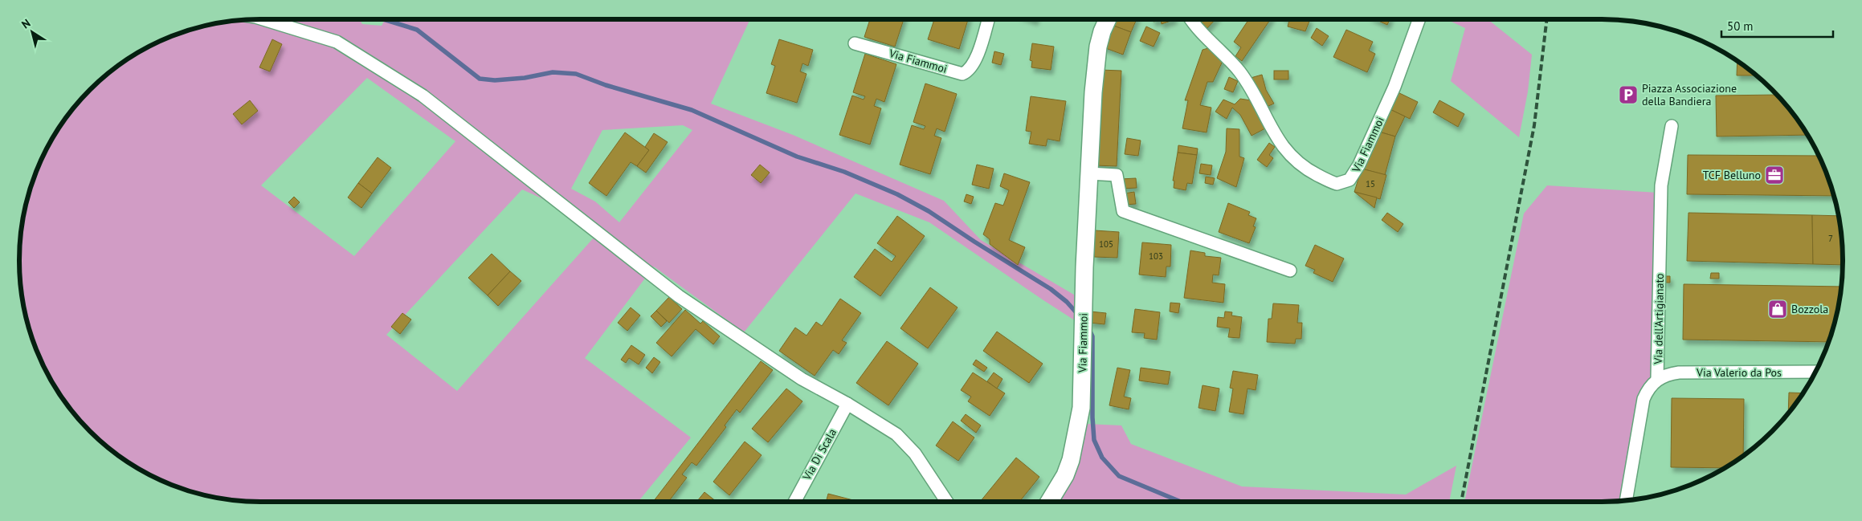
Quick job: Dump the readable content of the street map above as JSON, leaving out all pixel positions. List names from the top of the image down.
{
  "streets": {
    "street": [
      "Via Fiammoi",
      "Via dell'Artigianato",
      "Via Valerio da Pos",
      "Via Di Scala"
    ]
  },
  "crossings": [
    ["Via dell'Artigianato", "Via Valerio da Pos"]
  ],
  "places": {
    "parking": ["Piazza Associazione della Bandiera"],
    "office": ["TCF Belluno"],
    "shop": ["Bozzola"]
  },
  "house_numbers": [
    "15",
    "7",
    "105",
    "103"
  ],
  "scale_bar": "50 m",
  "north": "top left"
}
